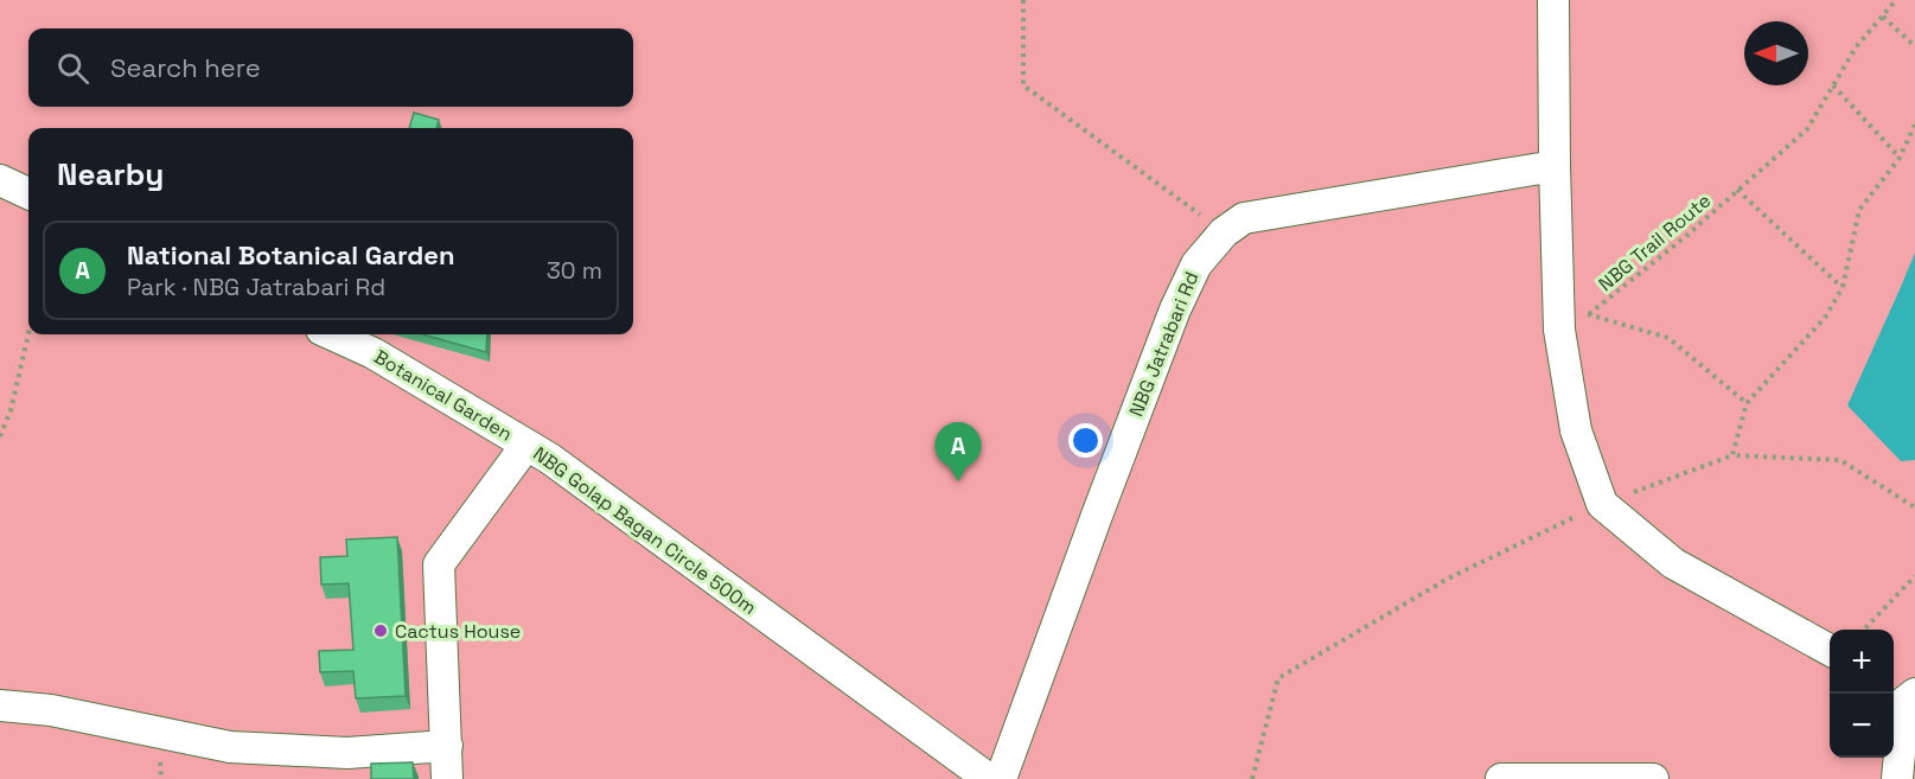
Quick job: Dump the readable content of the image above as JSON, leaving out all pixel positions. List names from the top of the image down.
{
  "streets": {
    "street": ["NBG Jatrabari Rd", "Botanical Garden", "NBG Golap Bagan Circle 500m"],
    "path": ["NBG Trail Route"]
  },
  "crossings": [
    ["Botanical Garden", "NBG Golap Bagan Circle 500m"]
  ],
  "places": ["Cactus House"],
  "north": "left",
  "page": {
    "search": "Search here",
    "heading": "Nearby",
    "list": [
      {
        "mark": "A",
        "name": "National Botanical Garden",
        "note": "Park · NBG Jatrabari Rd",
        "value": "30 m"
      }
    ],
    "pins": "A",
    "map_buttons": ["+", "−"]
  }
}
